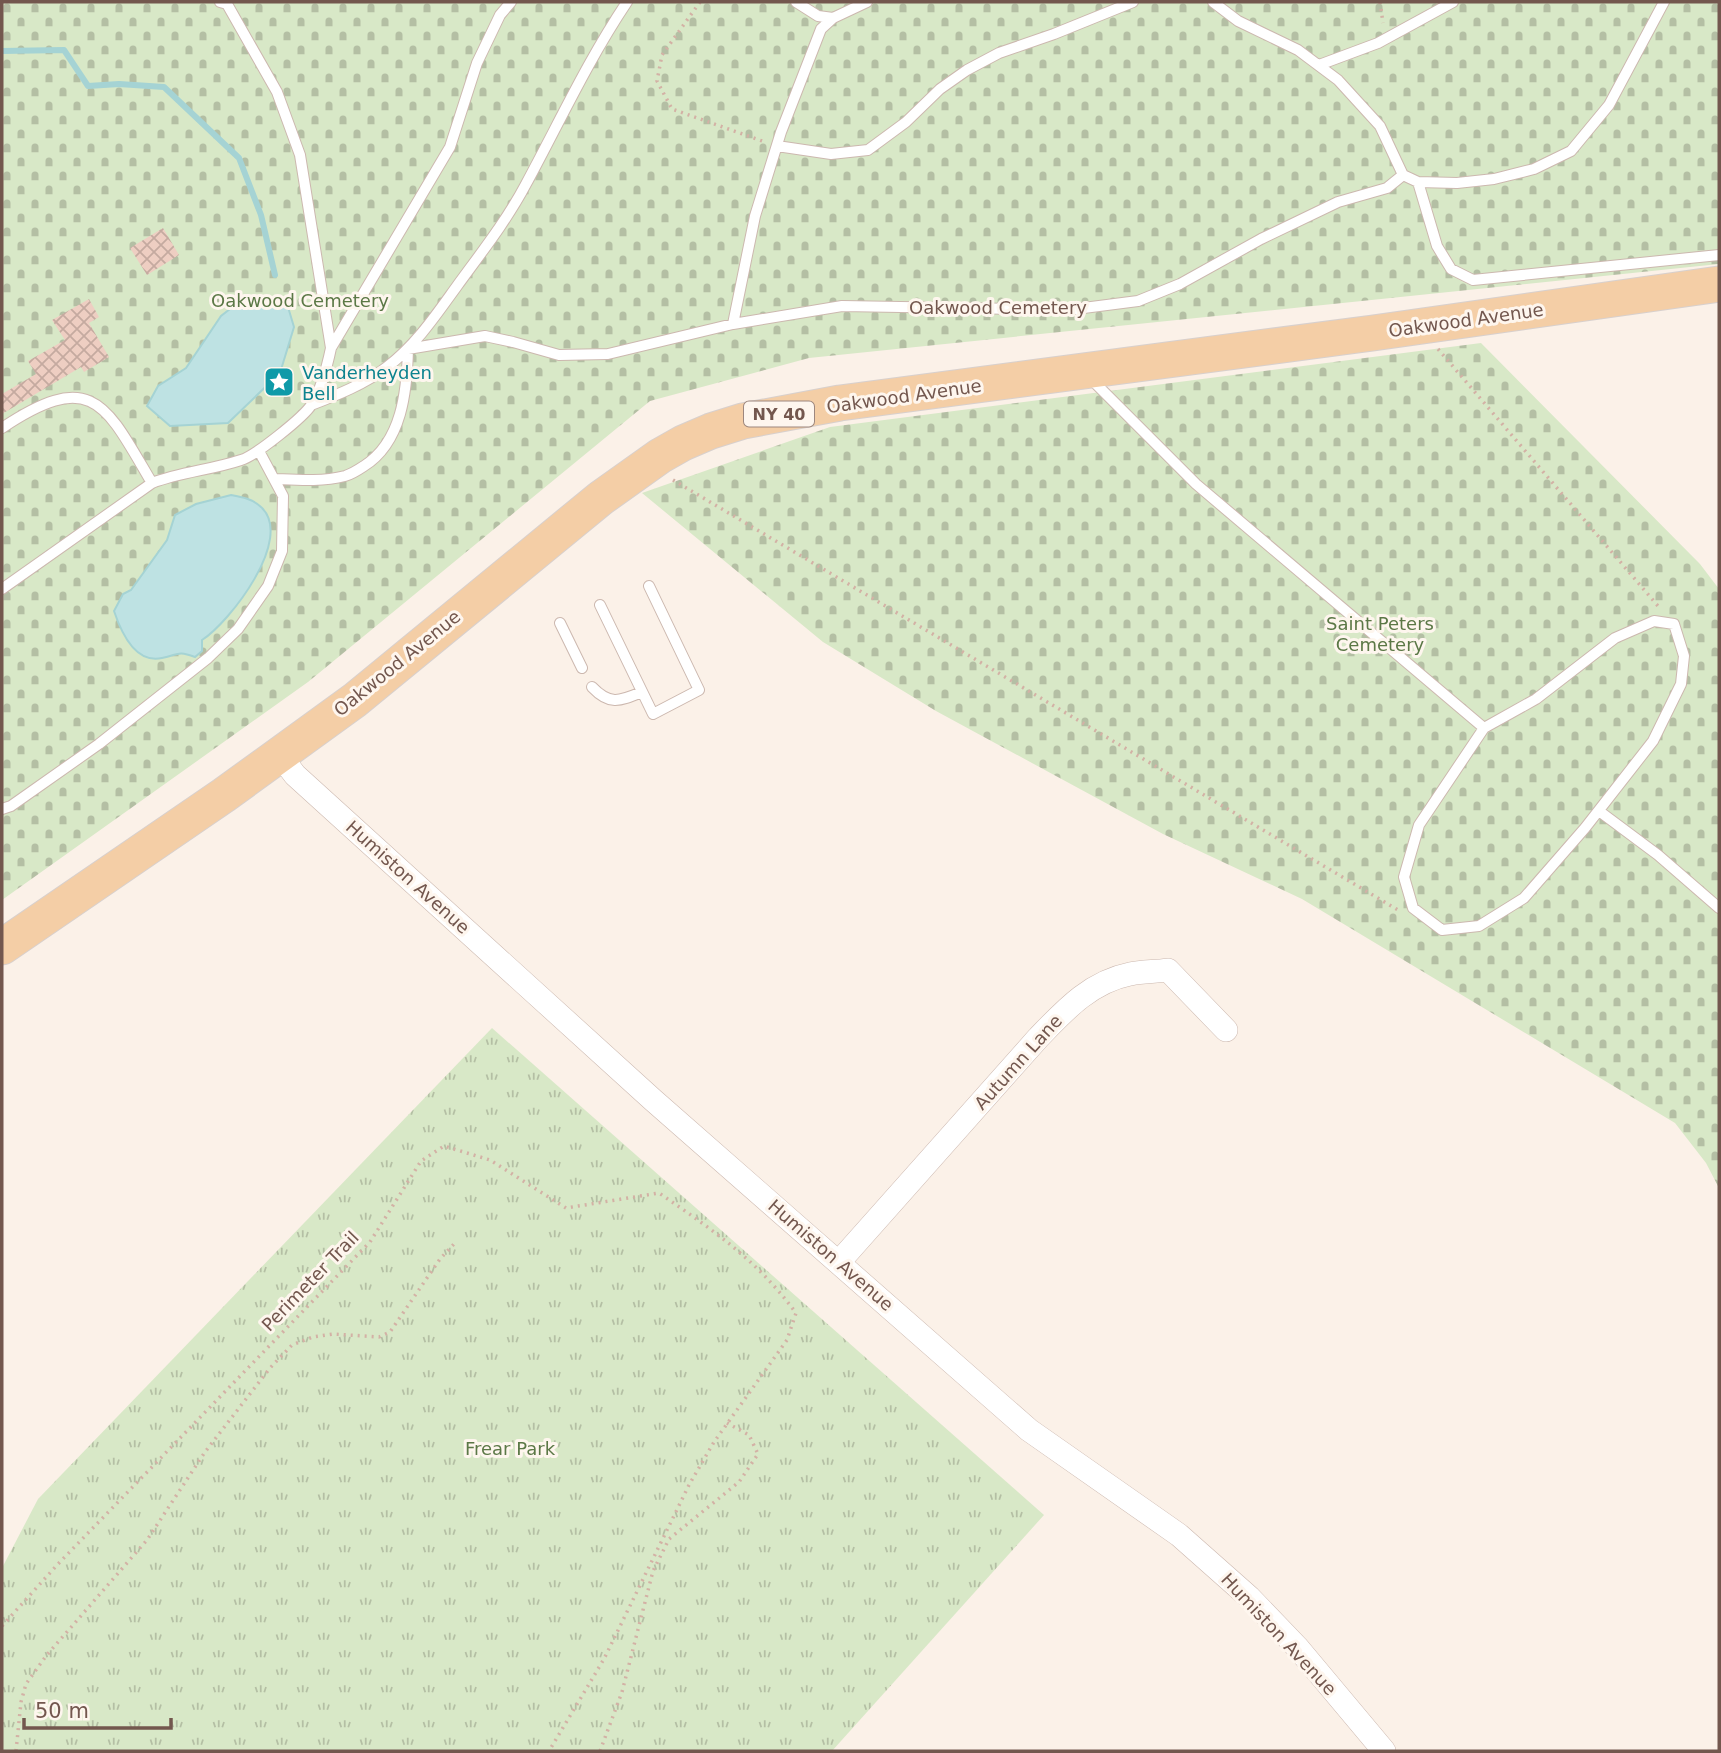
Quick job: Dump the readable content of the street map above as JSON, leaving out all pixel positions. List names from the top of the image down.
{
  "streets": {
    "main road": ["Oakwood Avenue", "NY 40"],
    "street": ["Humiston Avenue", "Autumn Lane"],
    "lane": ["Oakwood Cemetery"],
    "path": ["Perimeter Trail"]
  },
  "crossings": [
    ["Oakwood Avenue", "Humiston Avenue"],
    ["Humiston Avenue", "Autumn Lane"]
  ],
  "parks": ["Oakwood Cemetery", "Saint Peters Cemetery", "Frear Park"],
  "places": {
    "place": ["Vanderheyden Bell"]
  },
  "scale_bar": "50 m"
}
